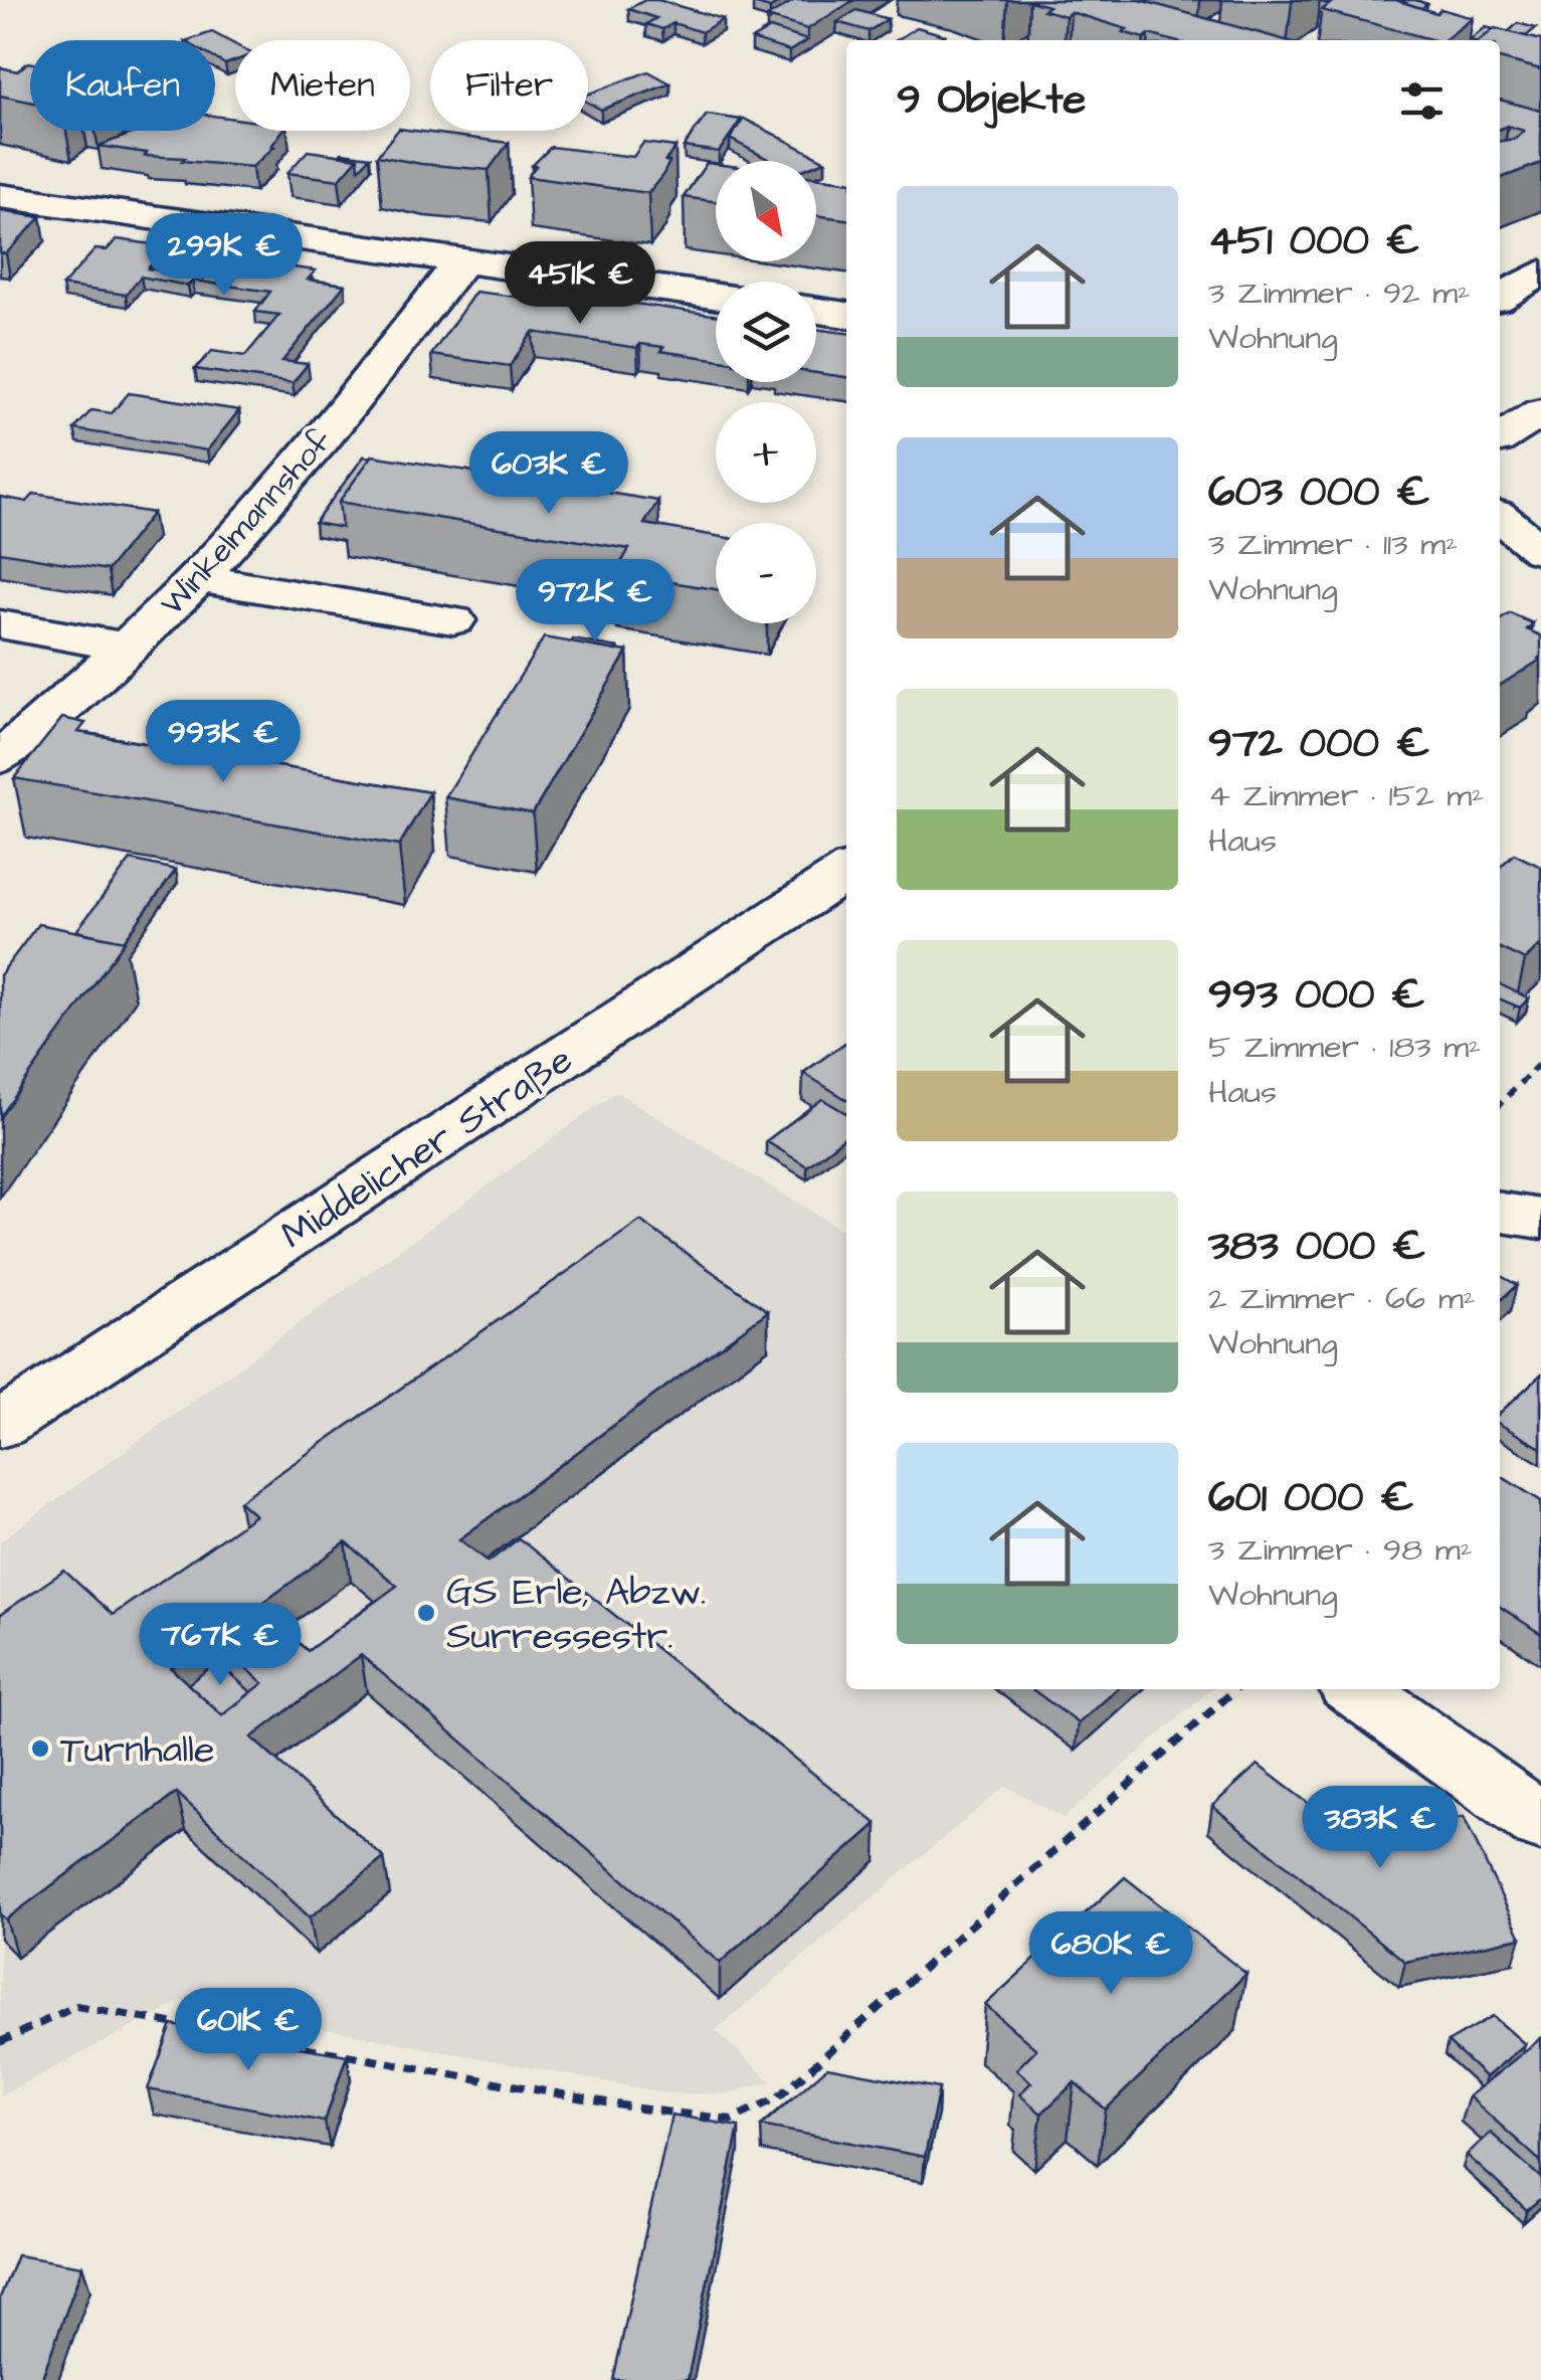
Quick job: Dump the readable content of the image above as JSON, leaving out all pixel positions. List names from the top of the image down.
{
  "streets": {
    "street": ["Winkelmannshof", "Middelicher Straße"]
  },
  "places": ["GS Erle, Abzw. Surressestr.", "Turnhalle"],
  "north": "bottom right",
  "page": {
    "chip": ["Kaufen", "Mieten", "Filter"],
    "heading": "9 Objekte",
    "map_buttons": ["+", "−"],
    "list": [
      {
        "name": "451 000 €",
        "note": "3 Zimmer · 92 m² · Wohnung"
      },
      {
        "name": "603 000 €",
        "note": "3 Zimmer · 113 m² · Wohnung"
      },
      {
        "name": "972 000 €",
        "note": "4 Zimmer · 152 m² · Haus"
      },
      {
        "name": "993 000 €",
        "note": "5 Zimmer · 183 m² · Haus"
      },
      {
        "name": "383 000 €",
        "note": "2 Zimmer · 66 m² · Wohnung"
      },
      {
        "name": "601 000 €",
        "note": "3 Zimmer · 98 m² · Wohnung"
      }
    ],
    "price": [
      "299K €",
      "451K €",
      "603K €",
      "972K €",
      "993K €",
      "767K €",
      "383K €",
      "680K €",
      "601K €"
    ]
  }
}
